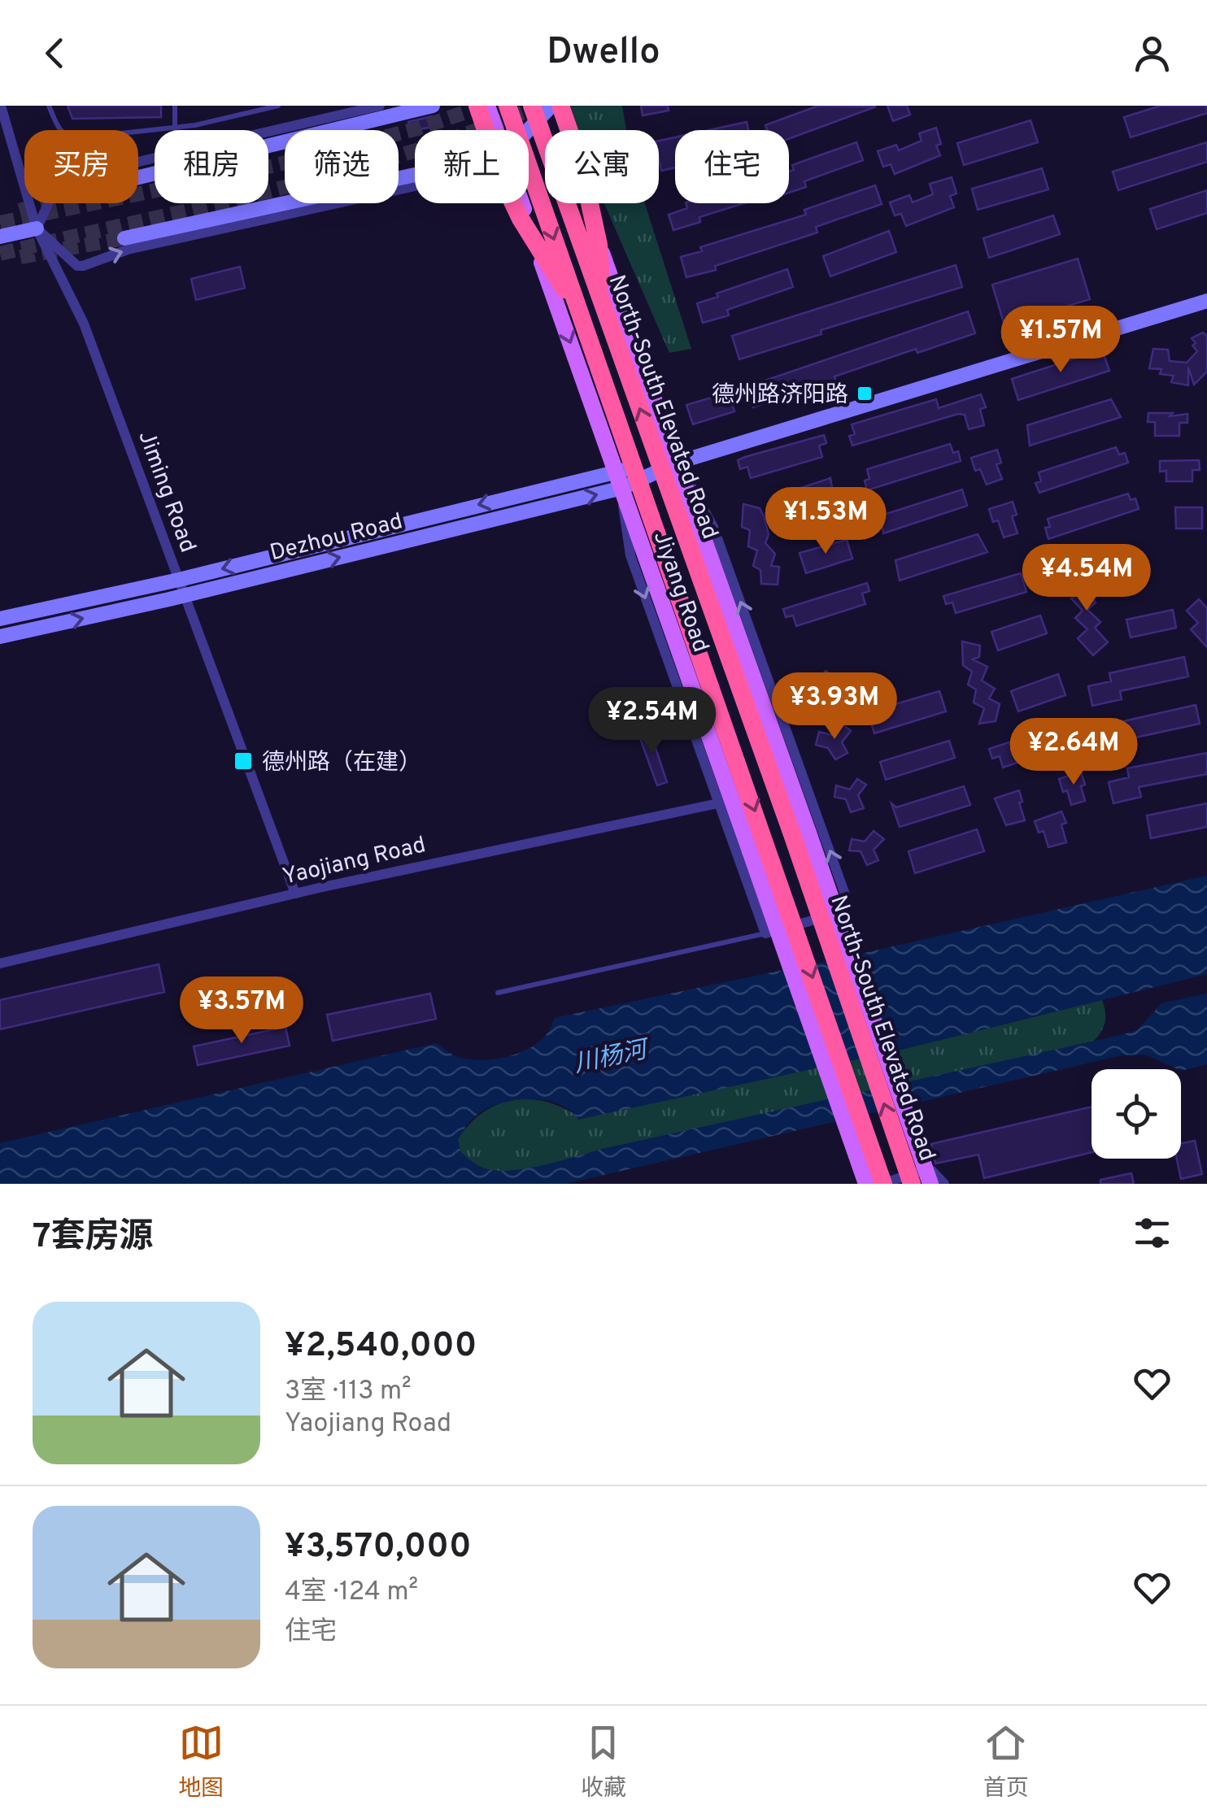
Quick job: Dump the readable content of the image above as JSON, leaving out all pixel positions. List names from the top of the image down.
{
  "streets": {
    "highway": ["North-South Elevated Road"],
    "main road": ["Jiyang Road"],
    "street": ["Jiming Road", "Dezhou Road", "Yaojiang Road"]
  },
  "crossings": [
    ["Jiming Road", "Dezhou Road"],
    ["Jiming Road", "Yaojiang Road"],
    ["Dezhou Road", "Jiyang Road"]
  ],
  "water": ["川杨河"],
  "places": {
    "transit": ["德州路济阳路", "德州路（在建）"]
  },
  "page": {
    "header": "Dwello",
    "chip": [
      "买房",
      "租房",
      "筛选",
      "新上",
      "公寓",
      "住宅"
    ],
    "price": [
      "¥1.57M",
      "¥1.53M",
      "¥4.54M",
      "¥3.93M",
      "¥2.54M",
      "¥2.64M",
      "¥3.57M"
    ],
    "heading": "7套房源",
    "list": [
      {
        "name": "¥2,540,000",
        "note": "3室 · 113 m² · Yaojiang Road"
      },
      {
        "name": "¥3,570,000",
        "note": "4室 · 124 m² · 住宅"
      }
    ],
    "tabs": ["地图", "收藏", "首页"]
  }
}
